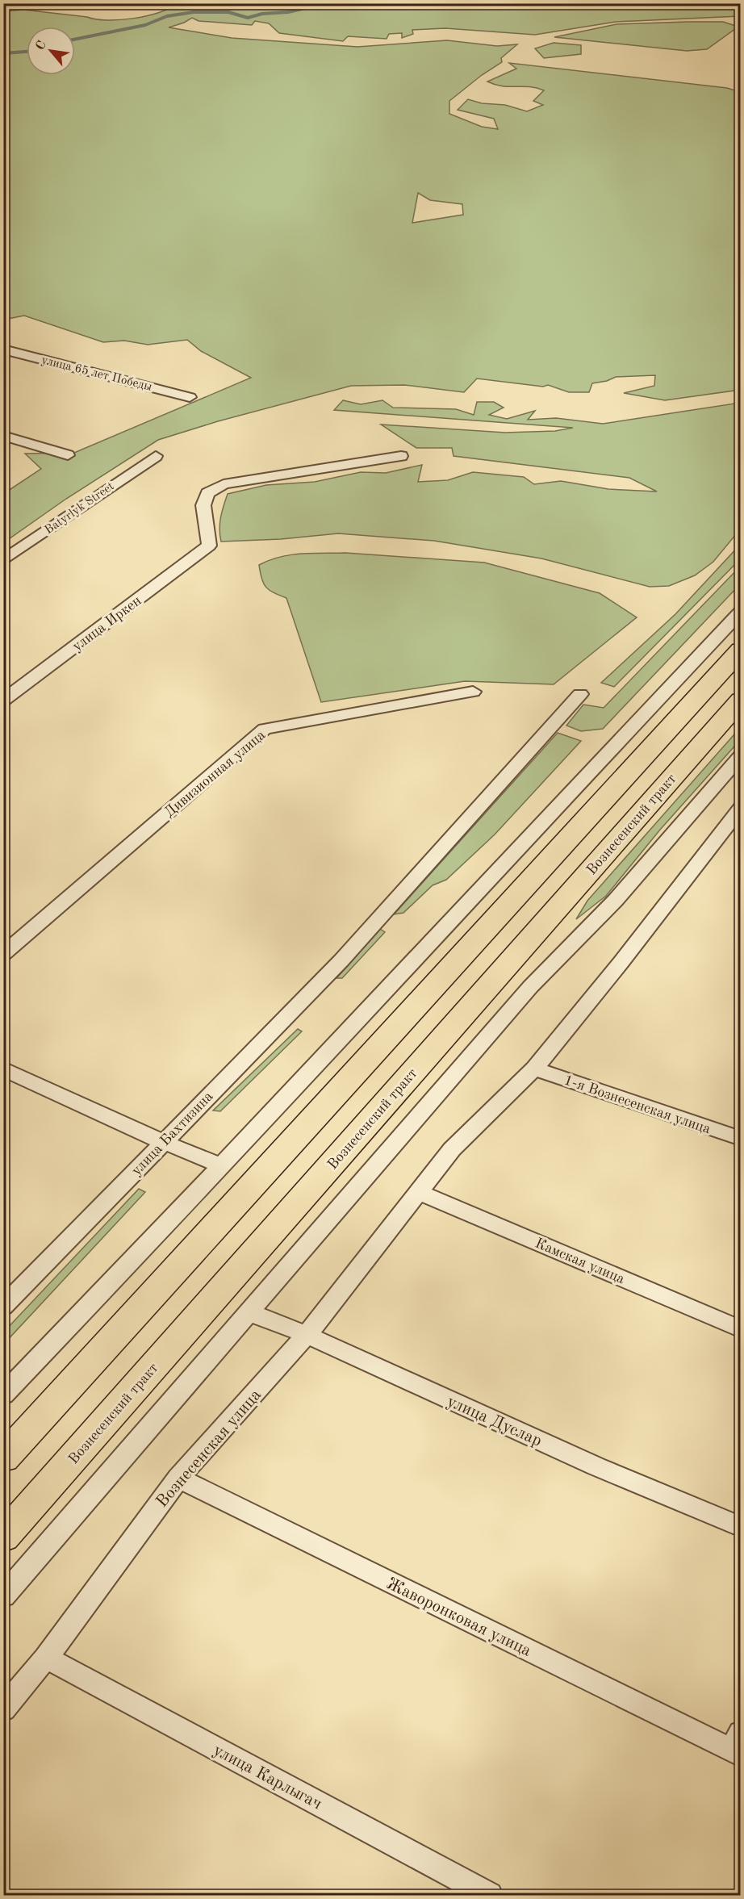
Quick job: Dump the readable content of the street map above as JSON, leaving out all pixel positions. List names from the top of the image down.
{
  "streets": {
    "main road": ["Вознесенский тракт"],
    "street": [
      "улица 65 лет Победы",
      "Batyrlyk Street",
      "улица Иркен",
      "Дивизионная улица",
      "1-я Вознесенская улица",
      "улица Бахтизина",
      "Камская улица",
      "улица Дуслар",
      "Вознесенская улица",
      "Жаворонковая улица",
      "улица Карлыгач"
    ]
  },
  "crossings": [
    ["1-я Вознесенская улица", "Вознесенская улица"],
    ["Камская улица", "Вознесенская улица"],
    ["улица Дуслар", "Вознесенская улица"],
    ["Вознесенская улица", "Жаворонковая улица"],
    ["Вознесенская улица", "улица Карлыгач"]
  ],
  "north": "top left"
}
